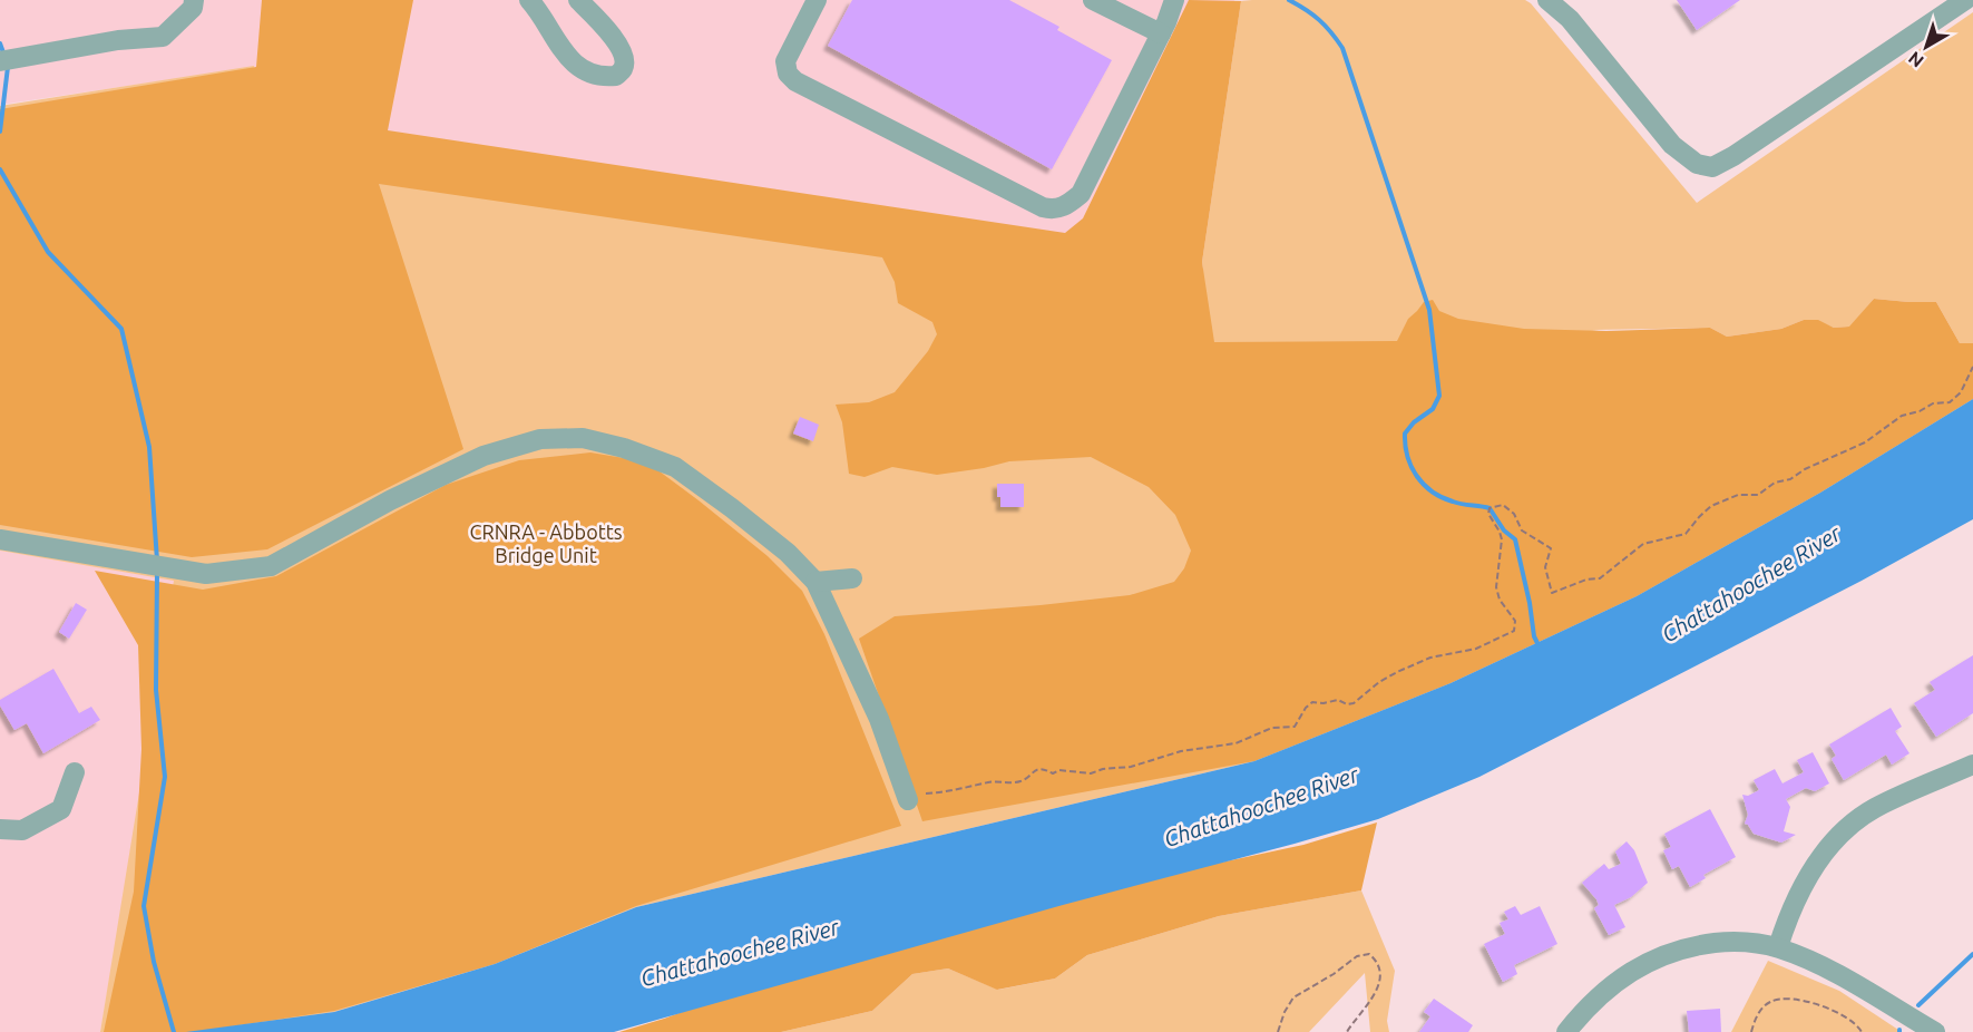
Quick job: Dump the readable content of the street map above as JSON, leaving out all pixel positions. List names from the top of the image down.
{
  "water": ["Chattahoochee River"],
  "parks": ["CRNRA - Abbotts Bridge Unit"],
  "north": "bottom left"
}
